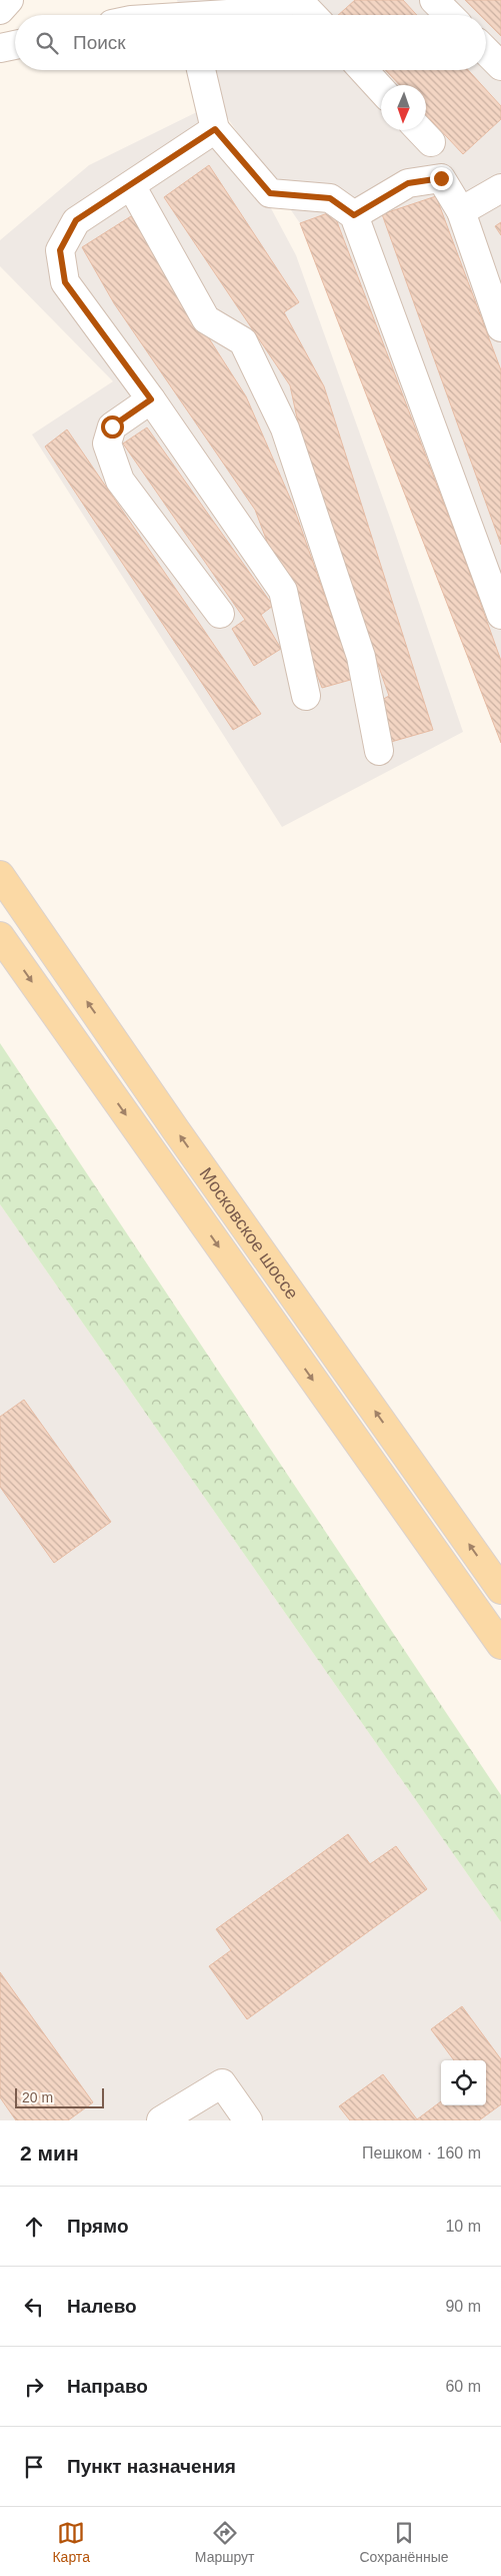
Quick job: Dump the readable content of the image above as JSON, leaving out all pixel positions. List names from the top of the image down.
{
  "streets": {
    "main road": ["Московское шоссе"]
  },
  "scale_bar": "20 m",
  "north": "bottom",
  "page": {
    "search": "Поиск",
    "scale": "20 m",
    "heading": ["2 мин", "Пешком · 160 m"],
    "list": [
      ["Прямо", "10 m"],
      ["Налево", "90 m"],
      ["Направо", "60 m"],
      "Пункт назначения"
    ],
    "nav": ["Карта", "Маршрут", "Сохранённые"]
  }
}
